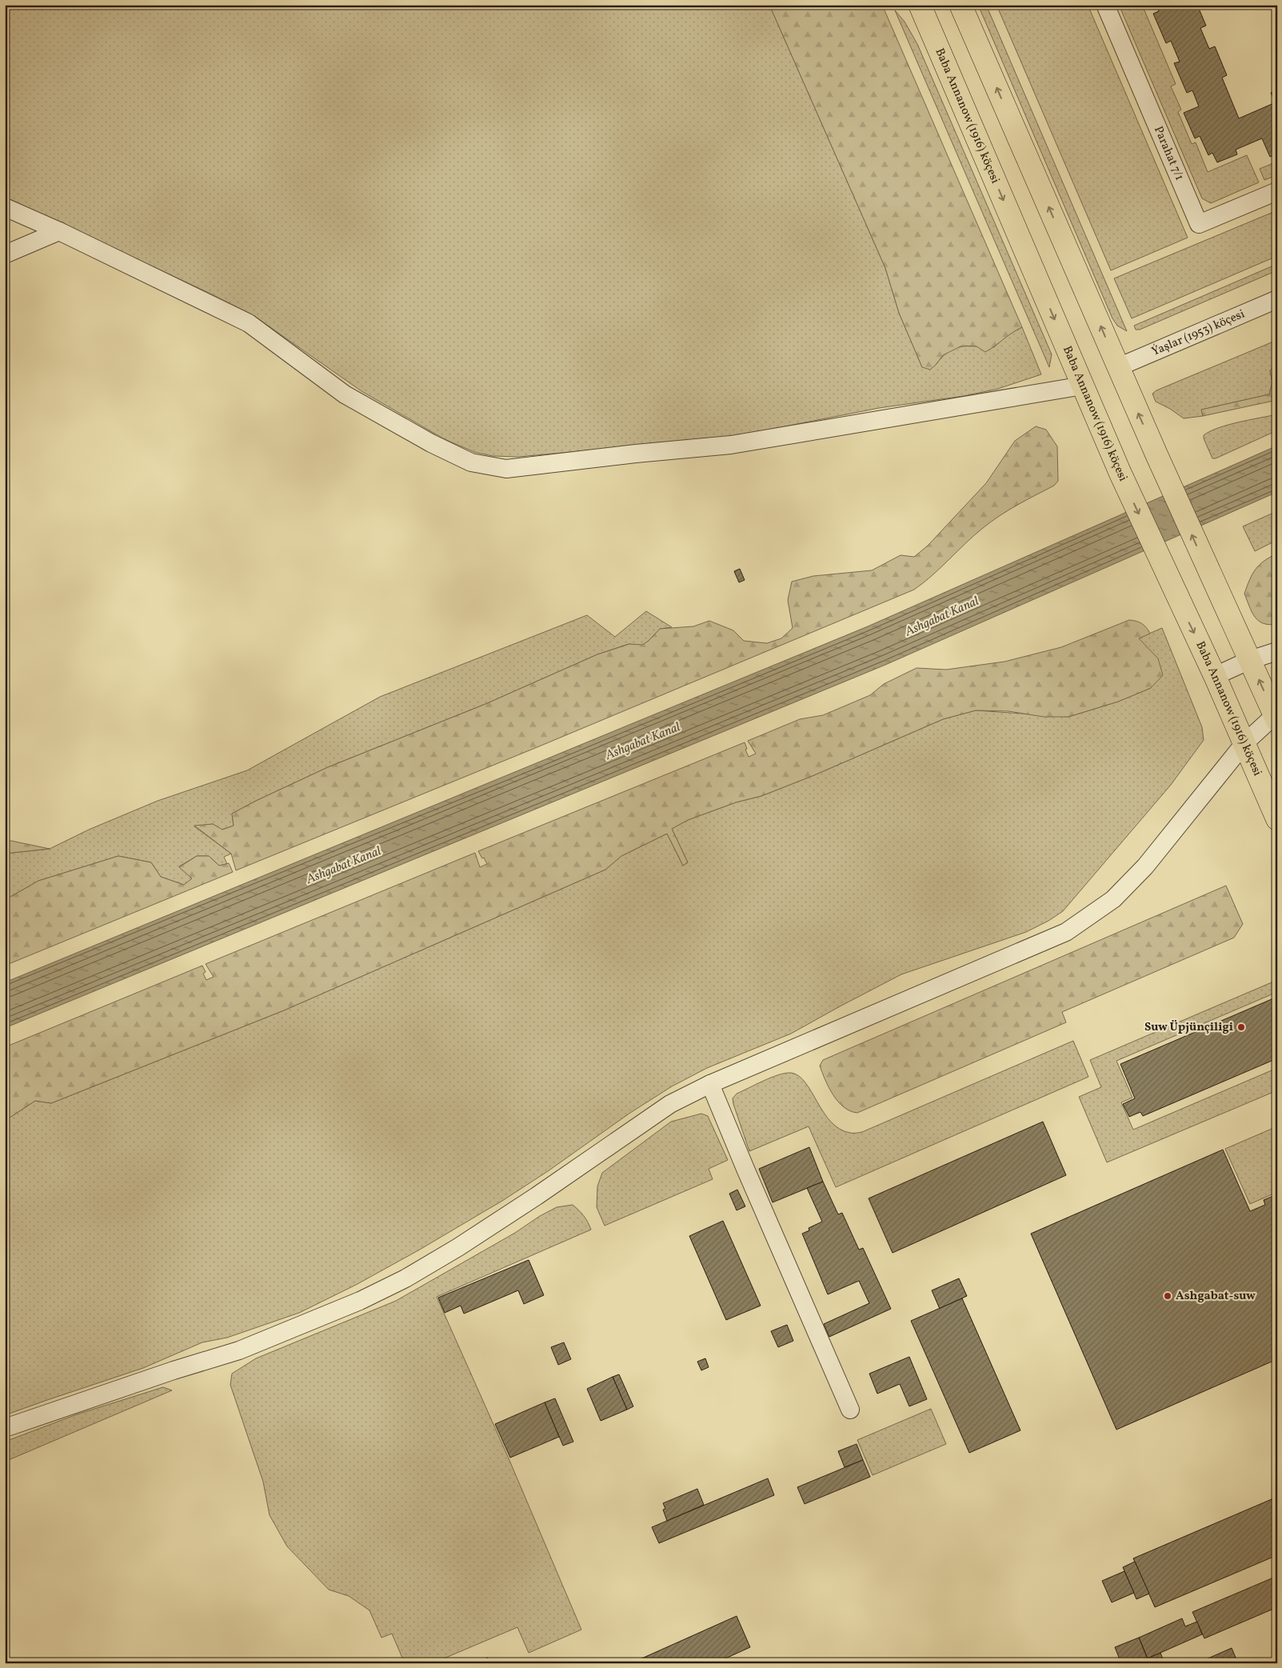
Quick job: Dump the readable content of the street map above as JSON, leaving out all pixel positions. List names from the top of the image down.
{
  "streets": {
    "main road": ["Baba Annanow (1916) köçesi"],
    "street": ["Parahat 7/1", "Ýaşlar (1953) köçesi"]
  },
  "water": ["Ashgabat Kanal"],
  "places": ["Suw Üpjünçiligi", "Ashgabat-suw"]
}
